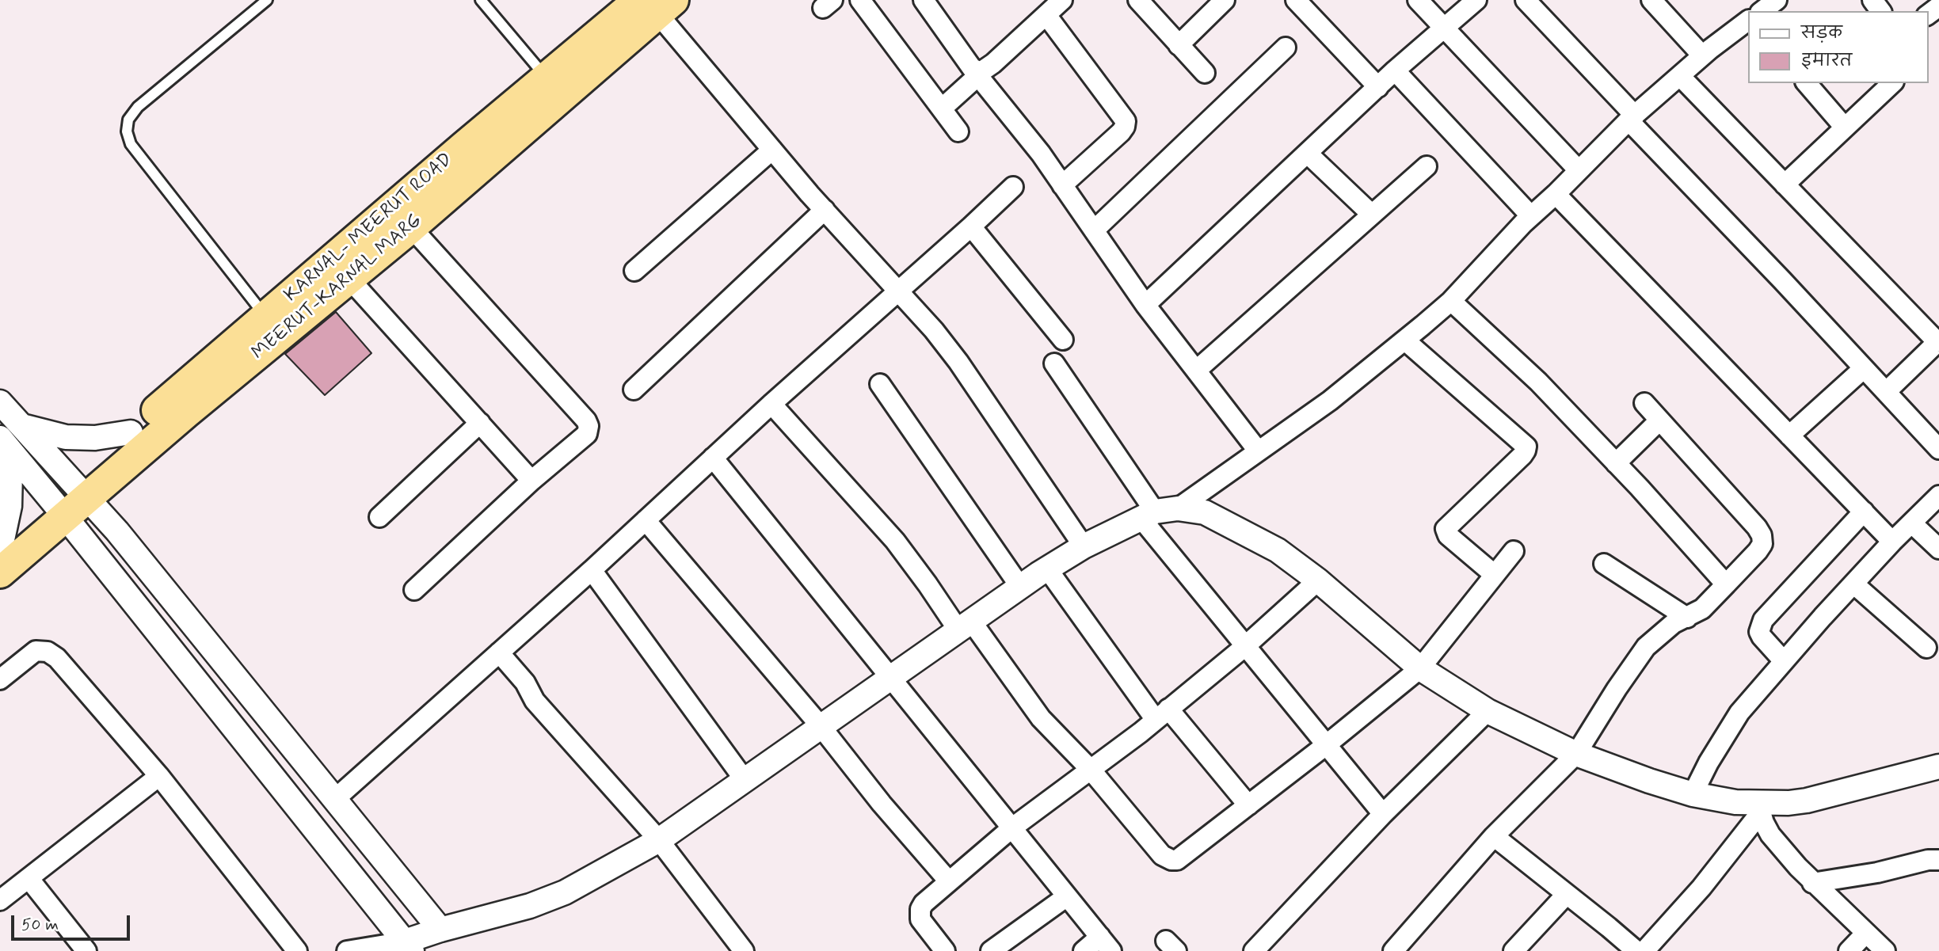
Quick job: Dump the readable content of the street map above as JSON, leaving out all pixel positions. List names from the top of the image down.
{
  "streets": {
    "highway": ["KARNAL- MEERUT ROAD", "MEERUT-KARNAL MARG"]
  },
  "crossings": [
    ["KARNAL- MEERUT ROAD", "MEERUT-KARNAL MARG"]
  ],
  "legend": ["सड़क", "इमारत"],
  "scale_bar": "50 m"
}
